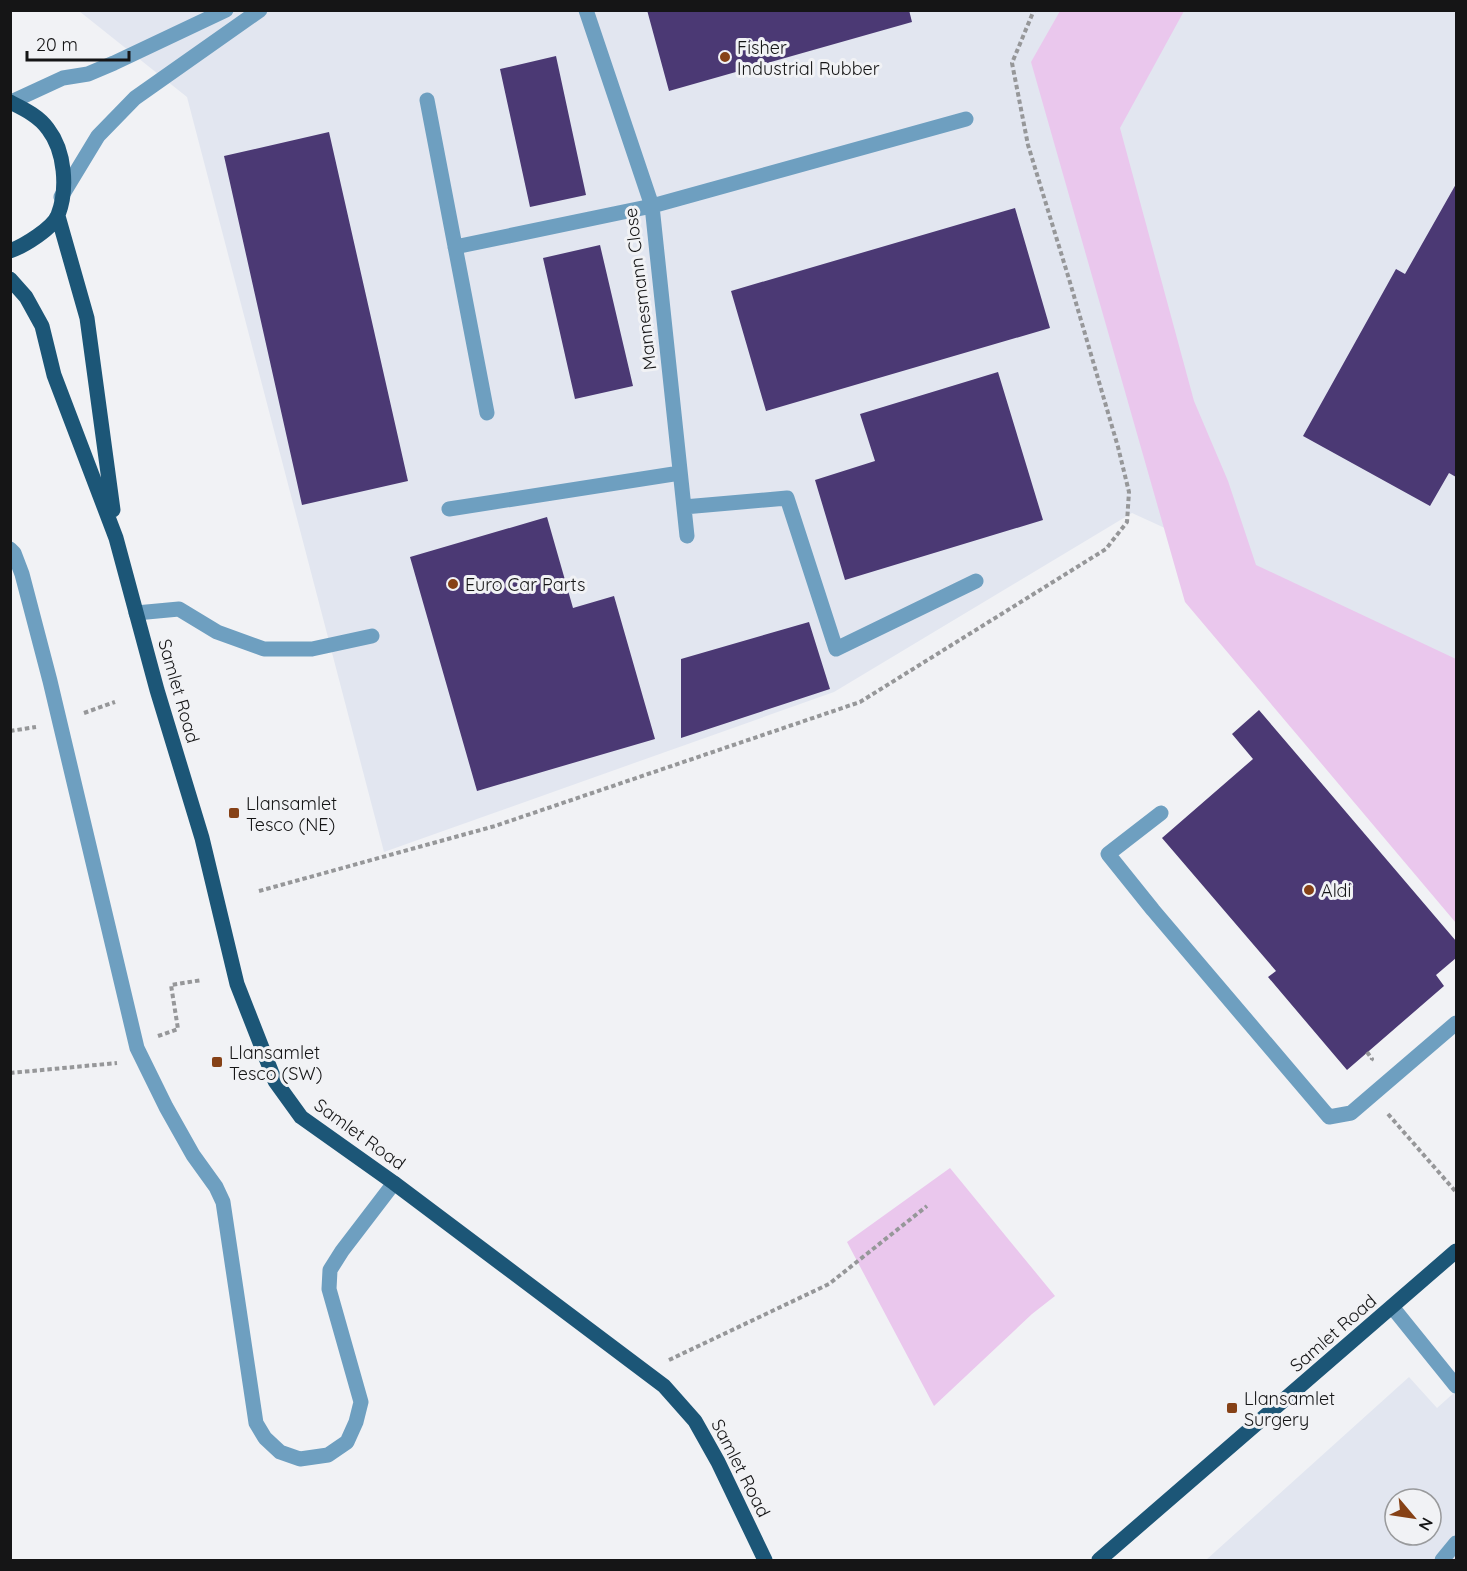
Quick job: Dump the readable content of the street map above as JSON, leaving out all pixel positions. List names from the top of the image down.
{
  "streets": {
    "main road": ["Samlet Road"],
    "street": ["Mannesmann Close"]
  },
  "places": {
    "other": ["Fisher Industrial Rubber", "Euro Car Parts", "Aldi"],
    "transit": ["Llansamlet Tesco (NE)", "Llansamlet Tesco (SW)", "Llansamlet Surgery"]
  },
  "scale_bar": "20 m",
  "north": "bottom right"
}
